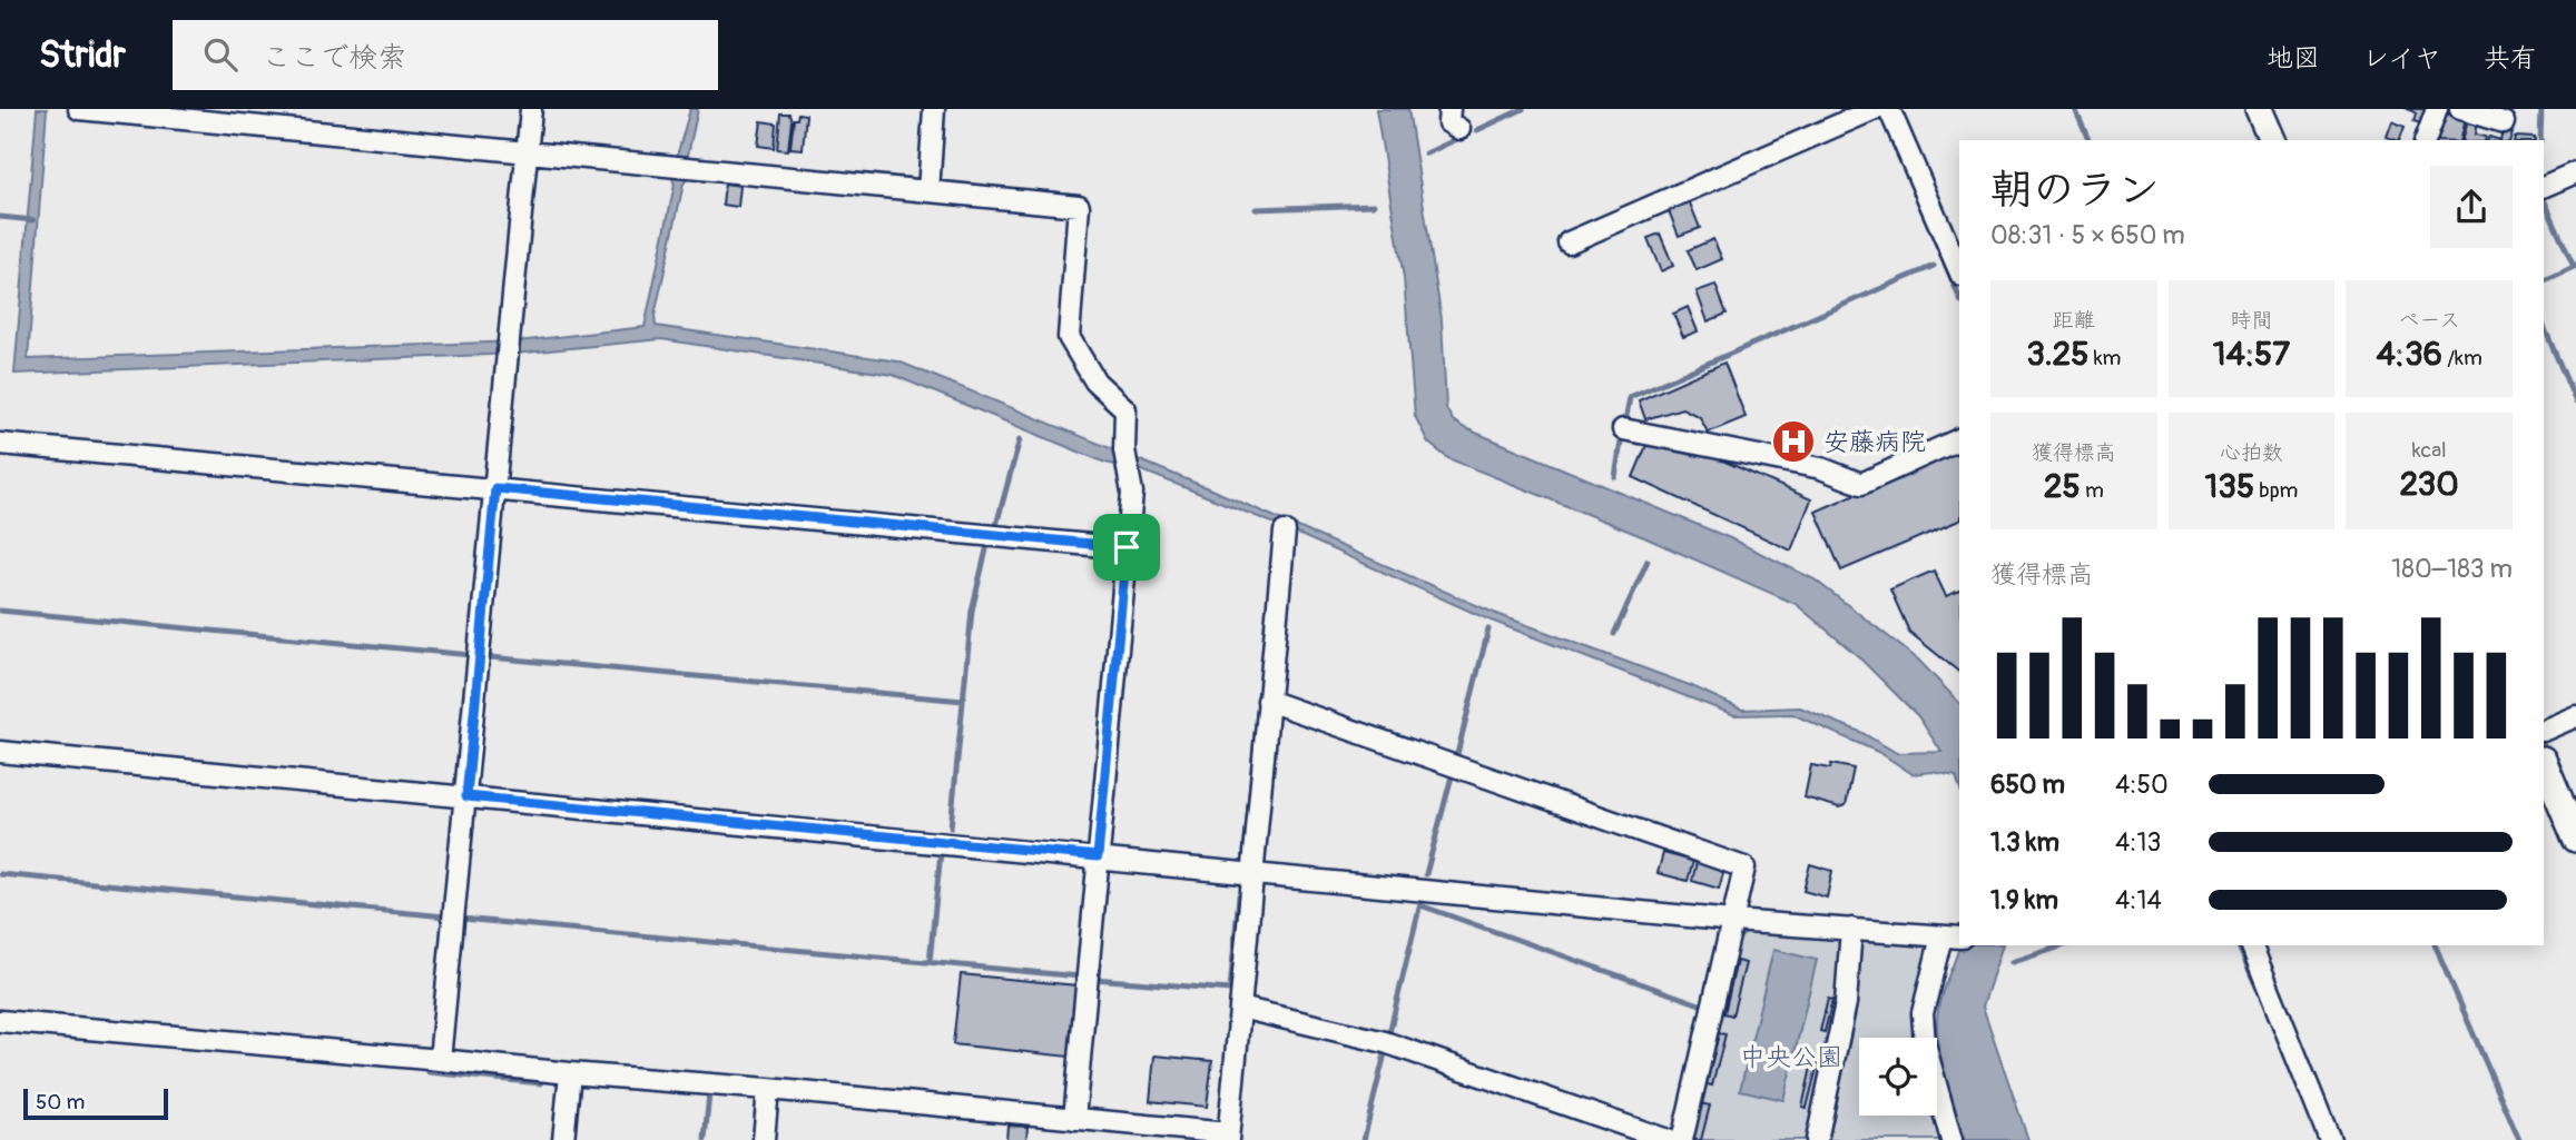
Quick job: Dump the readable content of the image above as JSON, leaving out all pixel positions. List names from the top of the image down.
{
  "parks": ["中央公園"],
  "places": {
    "hospital": ["安藤病院"]
  },
  "scale_bar": "50 m",
  "page": {
    "header": "Stridr",
    "search": "ここで検索",
    "nav": ["地図", "レイヤ", "共有"],
    "heading": ["朝のラン", "08:31 · 5 × 650 m"],
    "stats": [
      ["距離", "3.25 km"],
      ["時間", "14:57"],
      ["ペース", "4:36 /km"],
      ["獲得標高", "25 m"],
      ["心拍数", "135 bpm"],
      ["kcal", "230"]
    ],
    "chart": ["獲得標高", "180–183 m"],
    "list": [
      {
        "name": "650 m",
        "note": "4:50"
      },
      {
        "name": "1.3 km",
        "note": "4:13"
      },
      {
        "name": "1.9 km",
        "note": "4:14"
      }
    ],
    "scale": "50 m"
  }
}
